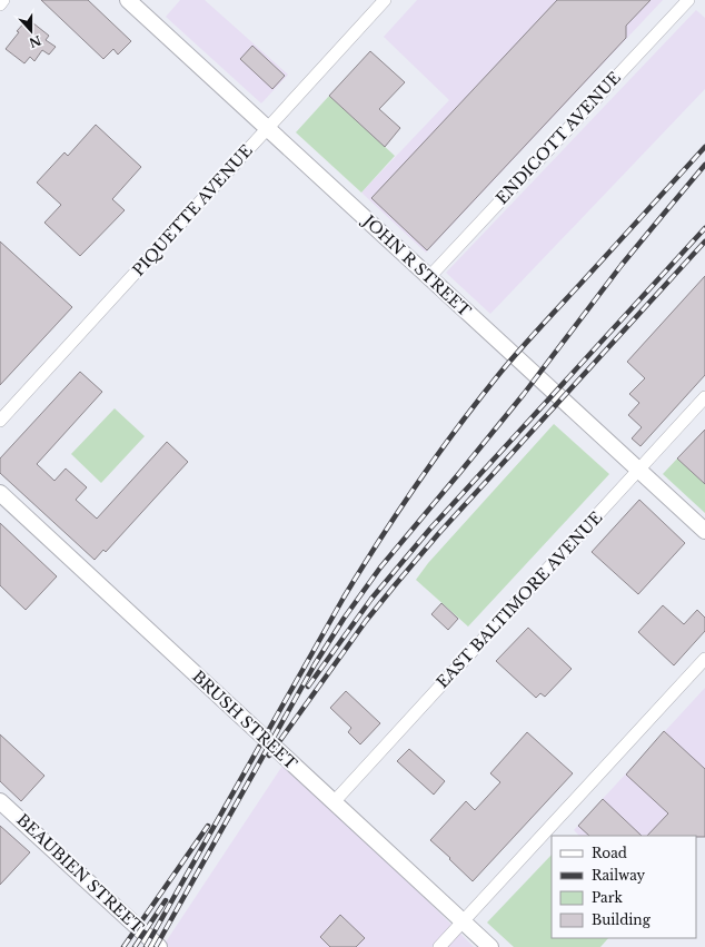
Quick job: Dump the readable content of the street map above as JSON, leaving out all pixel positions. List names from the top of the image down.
{
  "streets": {
    "street": [
      "ENDICOTT AVENUE",
      "PIQUETTE AVENUE",
      "JOHN R STREET",
      "EAST BALTIMORE AVENUE",
      "BRUSH STREET",
      "BEAUBIEN STREET"
    ]
  },
  "crossings": [
    ["ENDICOTT AVENUE", "JOHN R STREET"],
    ["PIQUETTE AVENUE", "JOHN R STREET"],
    ["JOHN R STREET", "EAST BALTIMORE AVENUE"],
    ["EAST BALTIMORE AVENUE", "BRUSH STREET"]
  ],
  "legend": [
    "Road",
    "Railway",
    "Park",
    "Building"
  ],
  "north": "bottom"
}
